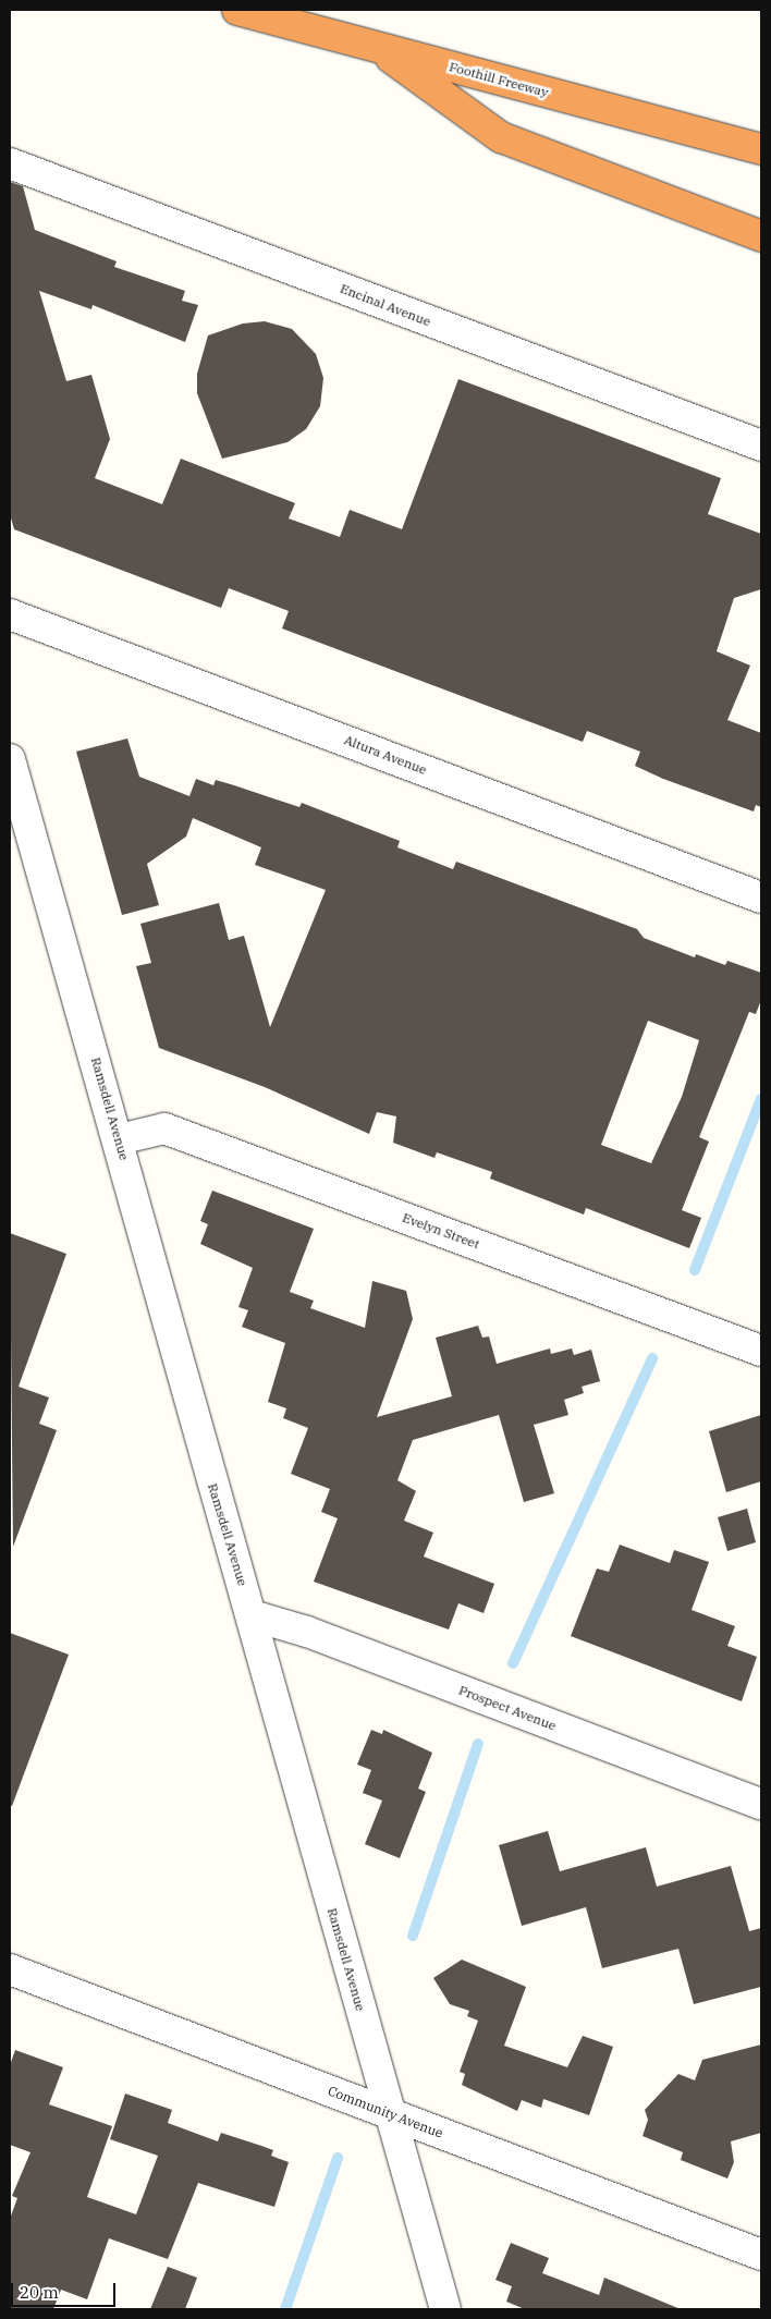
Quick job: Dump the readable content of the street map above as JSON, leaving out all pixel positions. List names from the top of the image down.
{
  "streets": {
    "highway": ["Foothill Freeway"],
    "street": [
      "Encinal Avenue",
      "Altura Avenue",
      "Ramsdell Avenue",
      "Evelyn Street",
      "Prospect Avenue",
      "Community Avenue"
    ]
  },
  "crossings": [
    ["Ramsdell Avenue", "Evelyn Street"],
    ["Ramsdell Avenue", "Prospect Avenue"],
    ["Ramsdell Avenue", "Community Avenue"]
  ],
  "scale_bar": "20 m"
}
